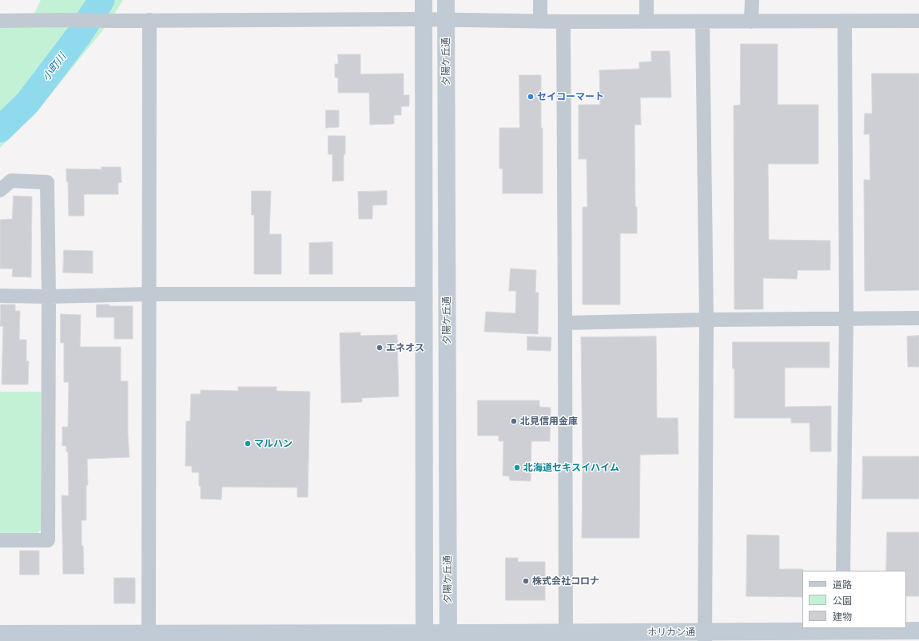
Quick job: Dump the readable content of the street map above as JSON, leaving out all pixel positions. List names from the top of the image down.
{
  "streets": {
    "street": ["夕陽ケ丘通", "ホリカン通"]
  },
  "crossings": [
    ["夕陽ケ丘通", "ホリカン通"]
  ],
  "water": ["小町川"],
  "places": [
    "セイコーマート",
    "エネオス",
    "北見信用金庫",
    "マルハン",
    "北海道セキスイハイム",
    "株式会社コロナ"
  ],
  "legend": ["道路", "公園", "建物"]
}
